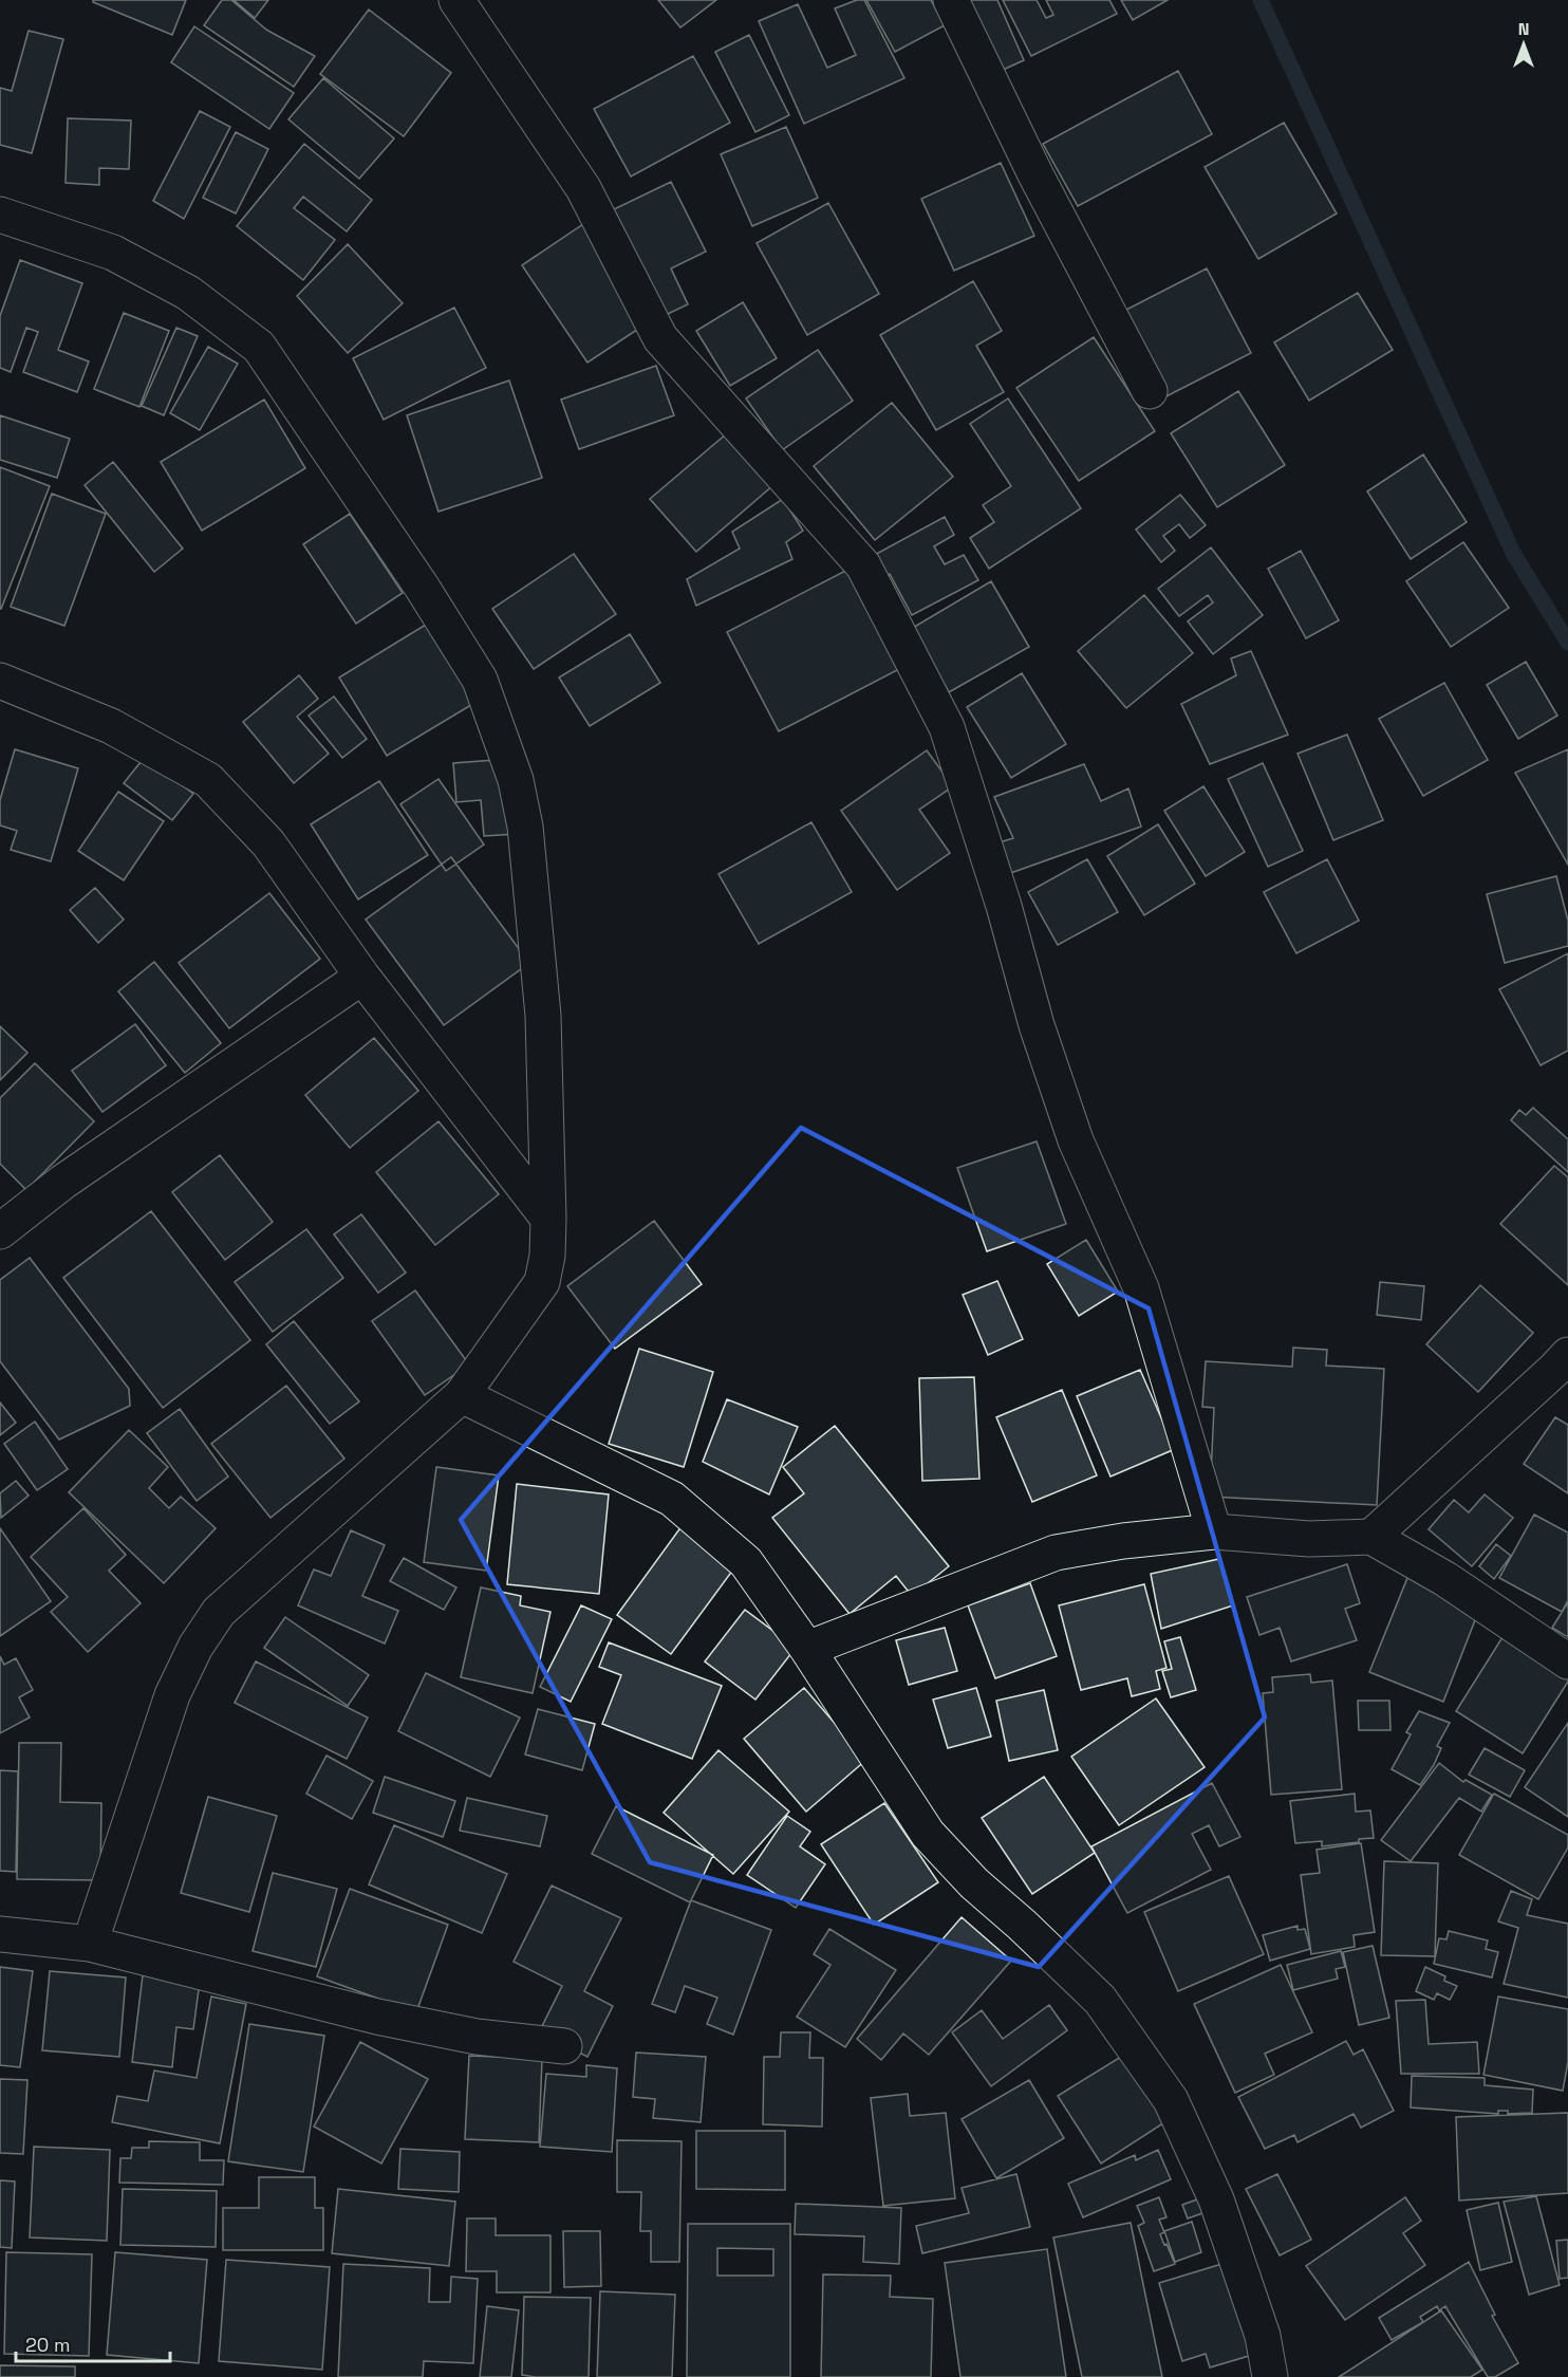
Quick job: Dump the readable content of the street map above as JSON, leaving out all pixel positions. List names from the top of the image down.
{
  "scale_bar": "20 m",
  "north": "top"
}
